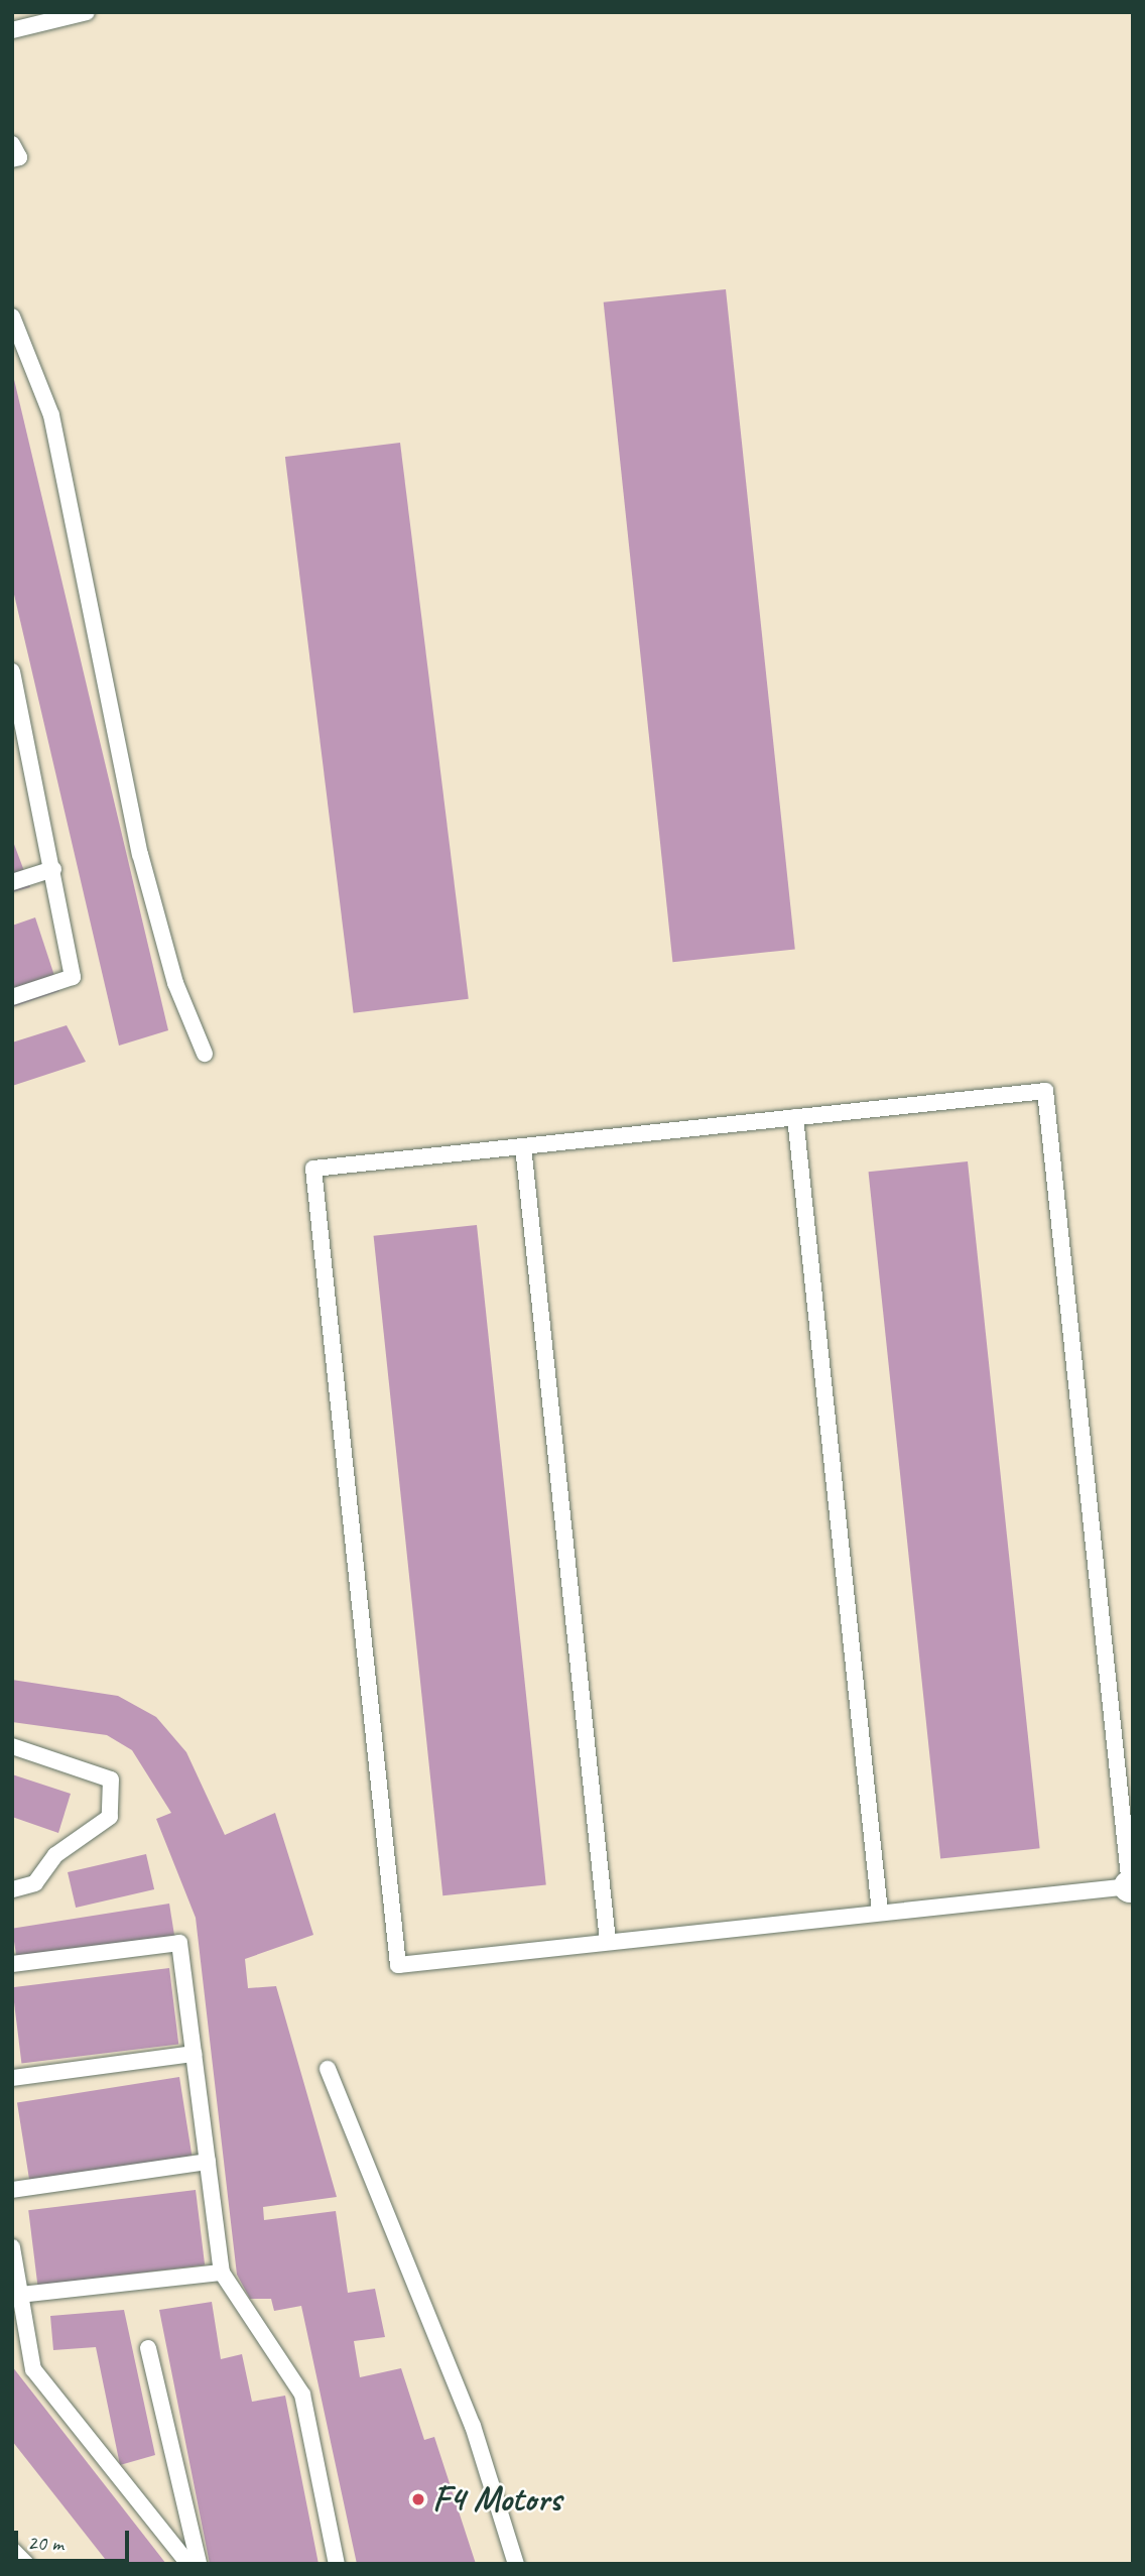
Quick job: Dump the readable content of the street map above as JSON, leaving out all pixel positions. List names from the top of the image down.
{
  "places": ["F4 Motors"],
  "scale_bar": "20 m"
}
